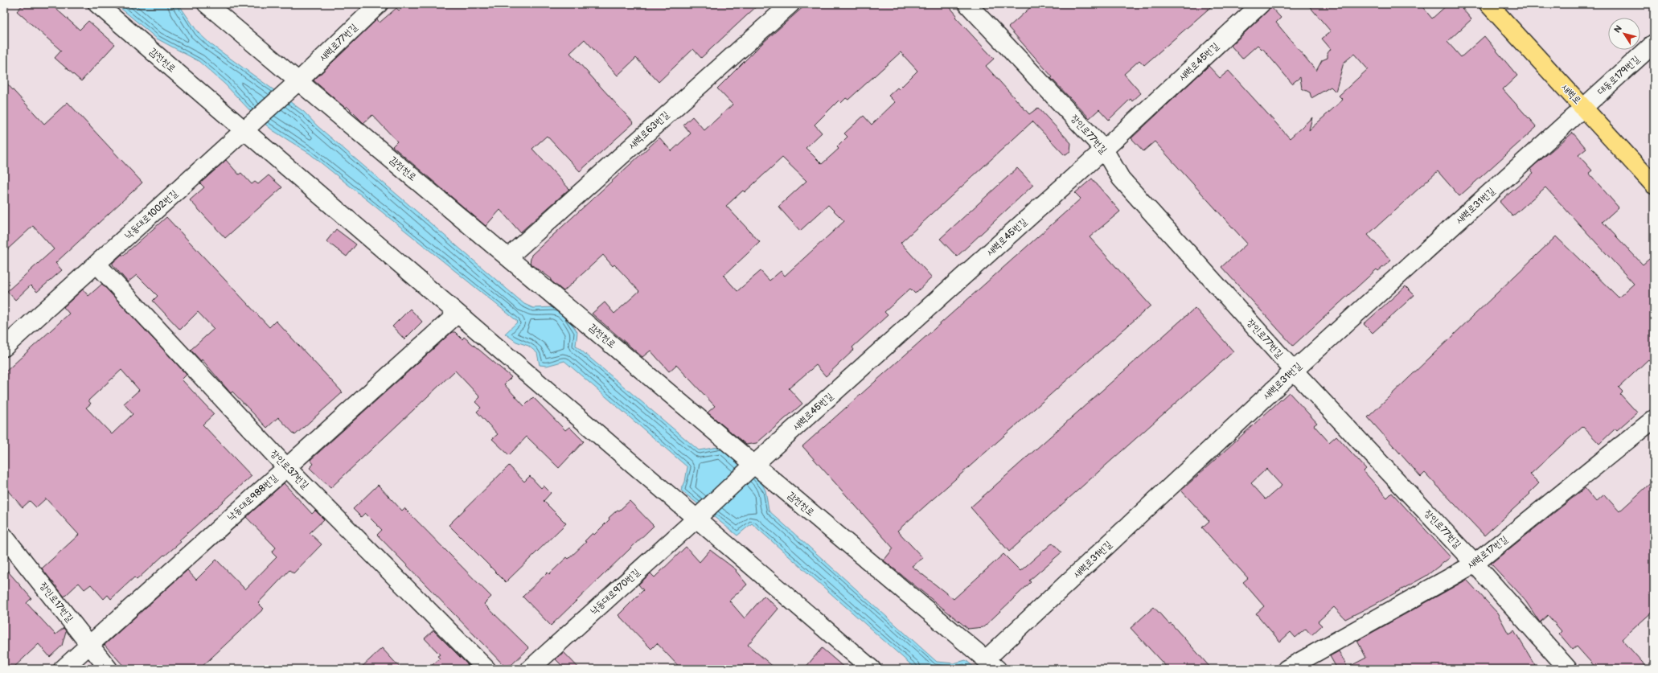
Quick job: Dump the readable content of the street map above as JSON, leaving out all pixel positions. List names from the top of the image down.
{
  "streets": {
    "main road": ["새벽로"],
    "street": [
      "새벽로77번길",
      "감전천로",
      "새벽로45번길",
      "대동로179번길",
      "새벽로63번길",
      "장인로77번길",
      "새벽로31번길",
      "낙동대로1002번길",
      "장인로37번길",
      "낙동대로988번길",
      "새벽로17번길",
      "낙동대로970번길",
      "장인로17번길"
    ]
  },
  "crossings": [
    ["새벽로77번길", "감전천로"],
    ["새벽로77번길", "낙동대로1002번길"],
    ["감전천로", "새벽로45번길"],
    ["감전천로", "새벽로63번길"],
    ["감전천로", "새벽로31번길"],
    ["감전천로", "낙동대로1002번길"],
    ["감전천로", "낙동대로988번길"],
    ["감전천로", "낙동대로970번길"],
    ["새벽로45번길", "장인로77번길"],
    ["새벽로45번길", "낙동대로970번길"],
    ["대동로179번길", "새벽로"],
    ["대동로179번길", "새벽로31번길"],
    ["새벽로", "새벽로31번길"],
    ["장인로77번길", "새벽로31번길"],
    ["장인로77번길", "새벽로17번길"],
    ["낙동대로1002번길", "장인로37번길"],
    ["장인로37번길", "낙동대로988번길"],
    ["낙동대로988번길", "장인로17번길"]
  ],
  "north": "top left"
}
